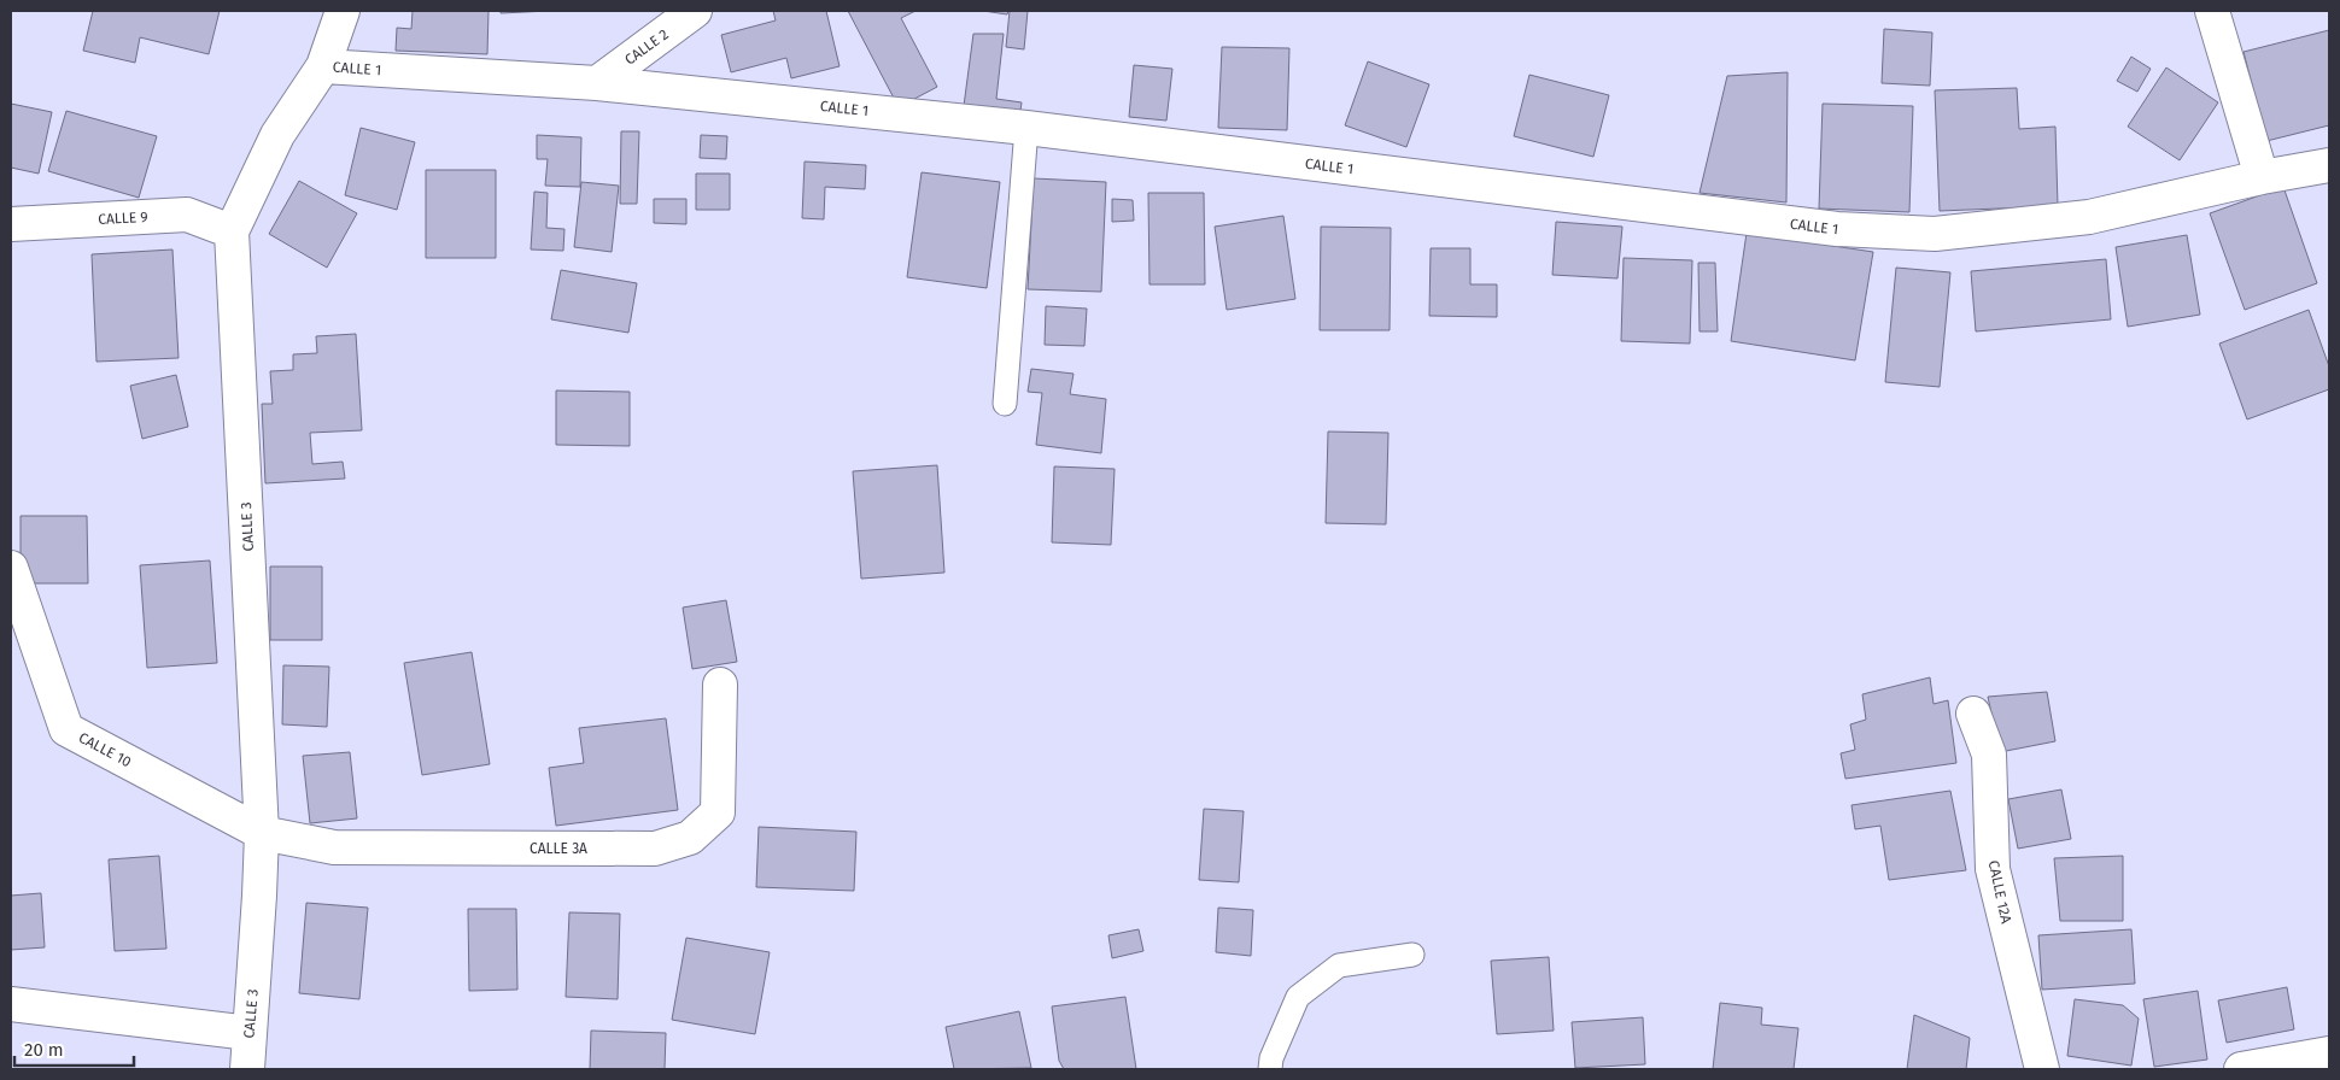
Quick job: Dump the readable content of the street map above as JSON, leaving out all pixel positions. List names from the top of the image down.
{
  "streets": {
    "street": [
      "CALLE 2",
      "CALLE 1",
      "CALLE 9",
      "CALLE 3",
      "CALLE 10",
      "CALLE 3A",
      "CALLE 12A"
    ]
  },
  "crossings": [
    ["CALLE 2", "CALLE 1"],
    ["CALLE 1", "CALLE 3"],
    ["CALLE 9", "CALLE 3"],
    ["CALLE 3", "CALLE 10"],
    ["CALLE 3", "CALLE 3A"],
    ["CALLE 10", "CALLE 3A"]
  ],
  "scale_bar": "20 m"
}
